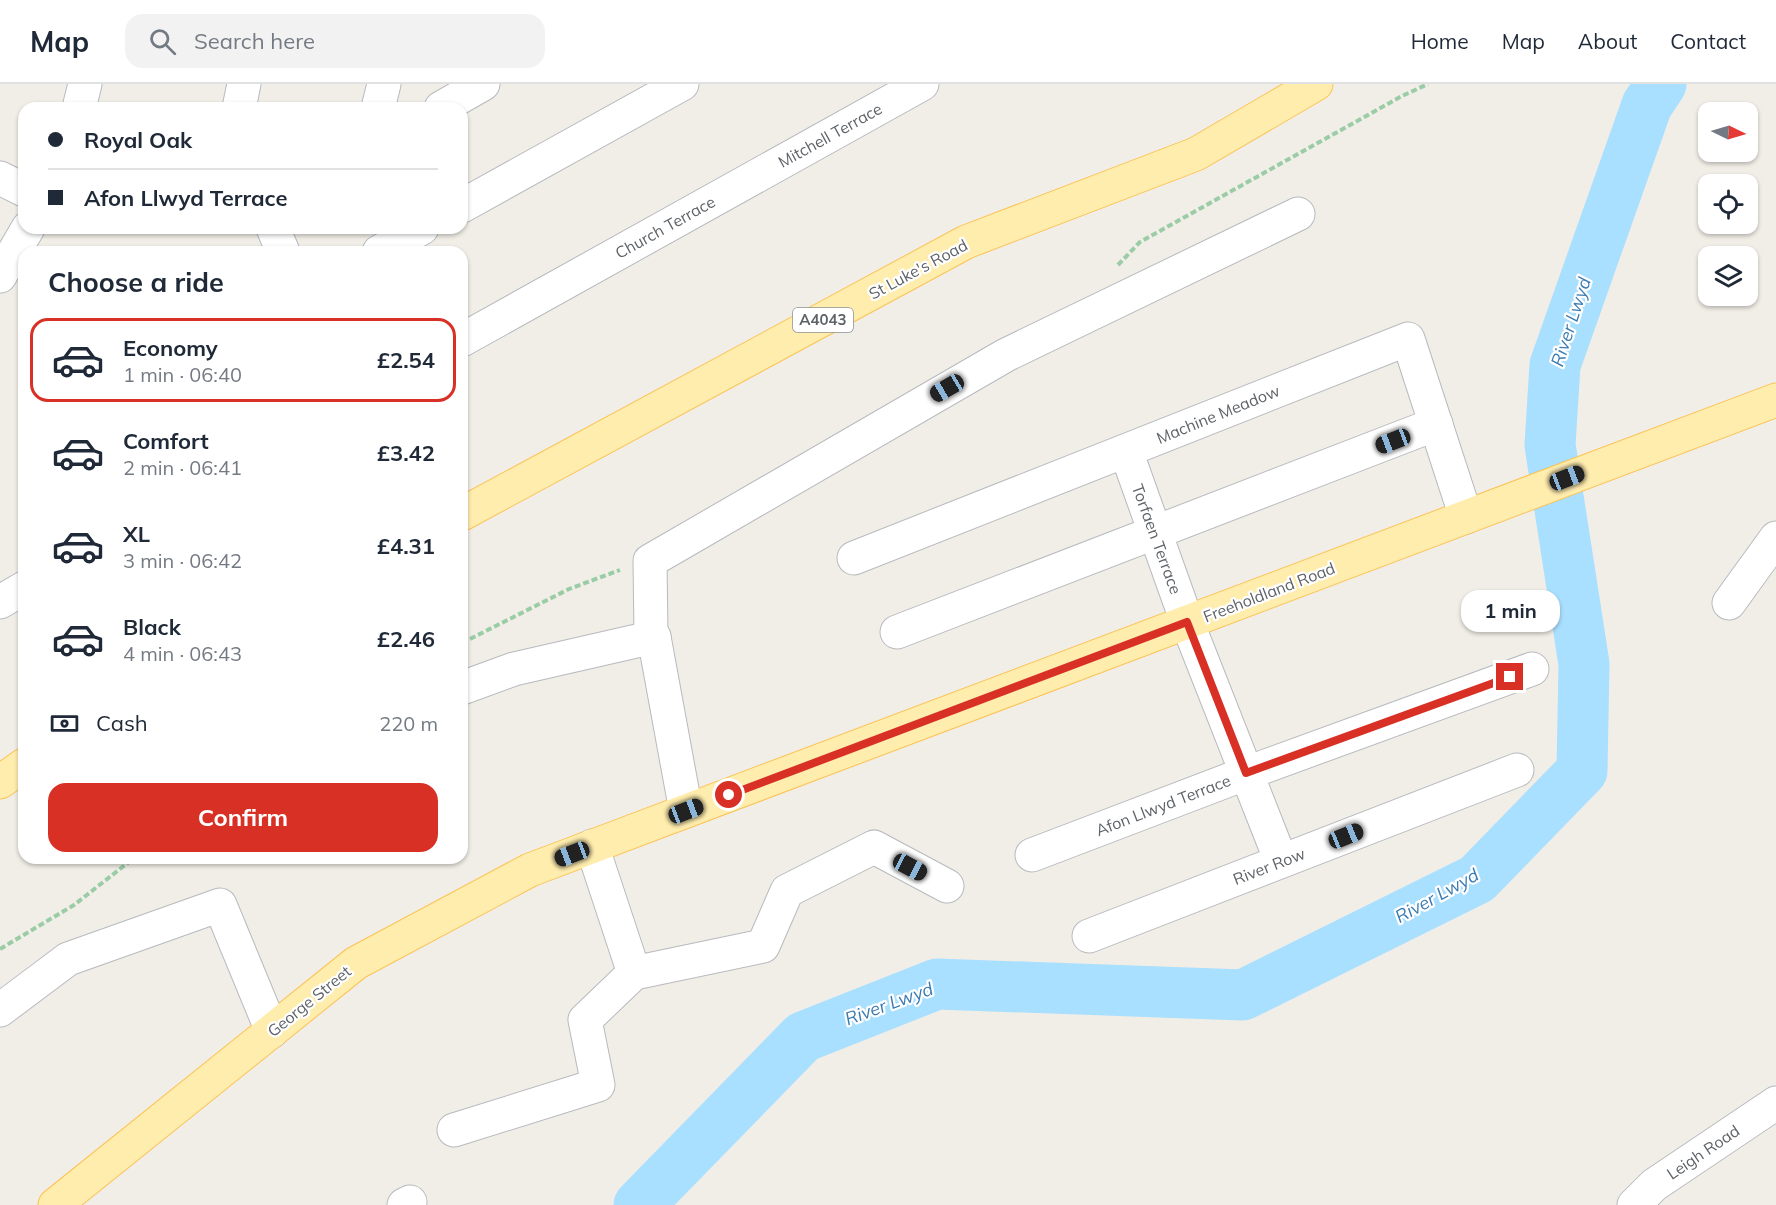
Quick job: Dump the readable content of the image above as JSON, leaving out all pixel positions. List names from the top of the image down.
{
  "streets": {
    "main road": [
      "St Luke's Road",
      "A4043",
      "Freeholdland Road",
      "George Street"
    ],
    "street": [
      "Mitchell Terrace",
      "Church Terrace",
      "Machine Meadow",
      "Torfaen Terrace",
      "Afon Llwyd Terrace",
      "River Row",
      "Leigh Road"
    ]
  },
  "crossings": [
    ["Mitchell Terrace", "Church Terrace"],
    ["Machine Meadow", "Torfaen Terrace"],
    ["Machine Meadow", "Freeholdland Road"],
    ["Torfaen Terrace", "Freeholdland Road"],
    ["Torfaen Terrace", "Afon Llwyd Terrace"],
    ["Torfaen Terrace", "River Row"],
    ["Freeholdland Road", "George Street"]
  ],
  "water": ["River Lwyd"],
  "north": "right",
  "page": {
    "header": "Map",
    "search": "Search here",
    "nav": [
      "Home",
      "Map",
      "About",
      "Contact"
    ],
    "banner": ["Royal Oak", "Afon Llwyd Terrace"],
    "heading": "Choose a ride",
    "list": [
      {
        "name": "Economy",
        "note": "1 min · 06:40",
        "value": "£2.54"
      },
      {
        "name": "Comfort",
        "note": "2 min · 06:41",
        "value": "£3.42"
      },
      {
        "name": "XL",
        "note": "3 min · 06:42",
        "value": "£4.31"
      },
      {
        "name": "Black",
        "note": "4 min · 06:43",
        "value": "£2.46"
      }
    ],
    "bubble": "1 min",
    "pay": ["Cash", "220 m"],
    "buttons": "Confirm"
  }
}
